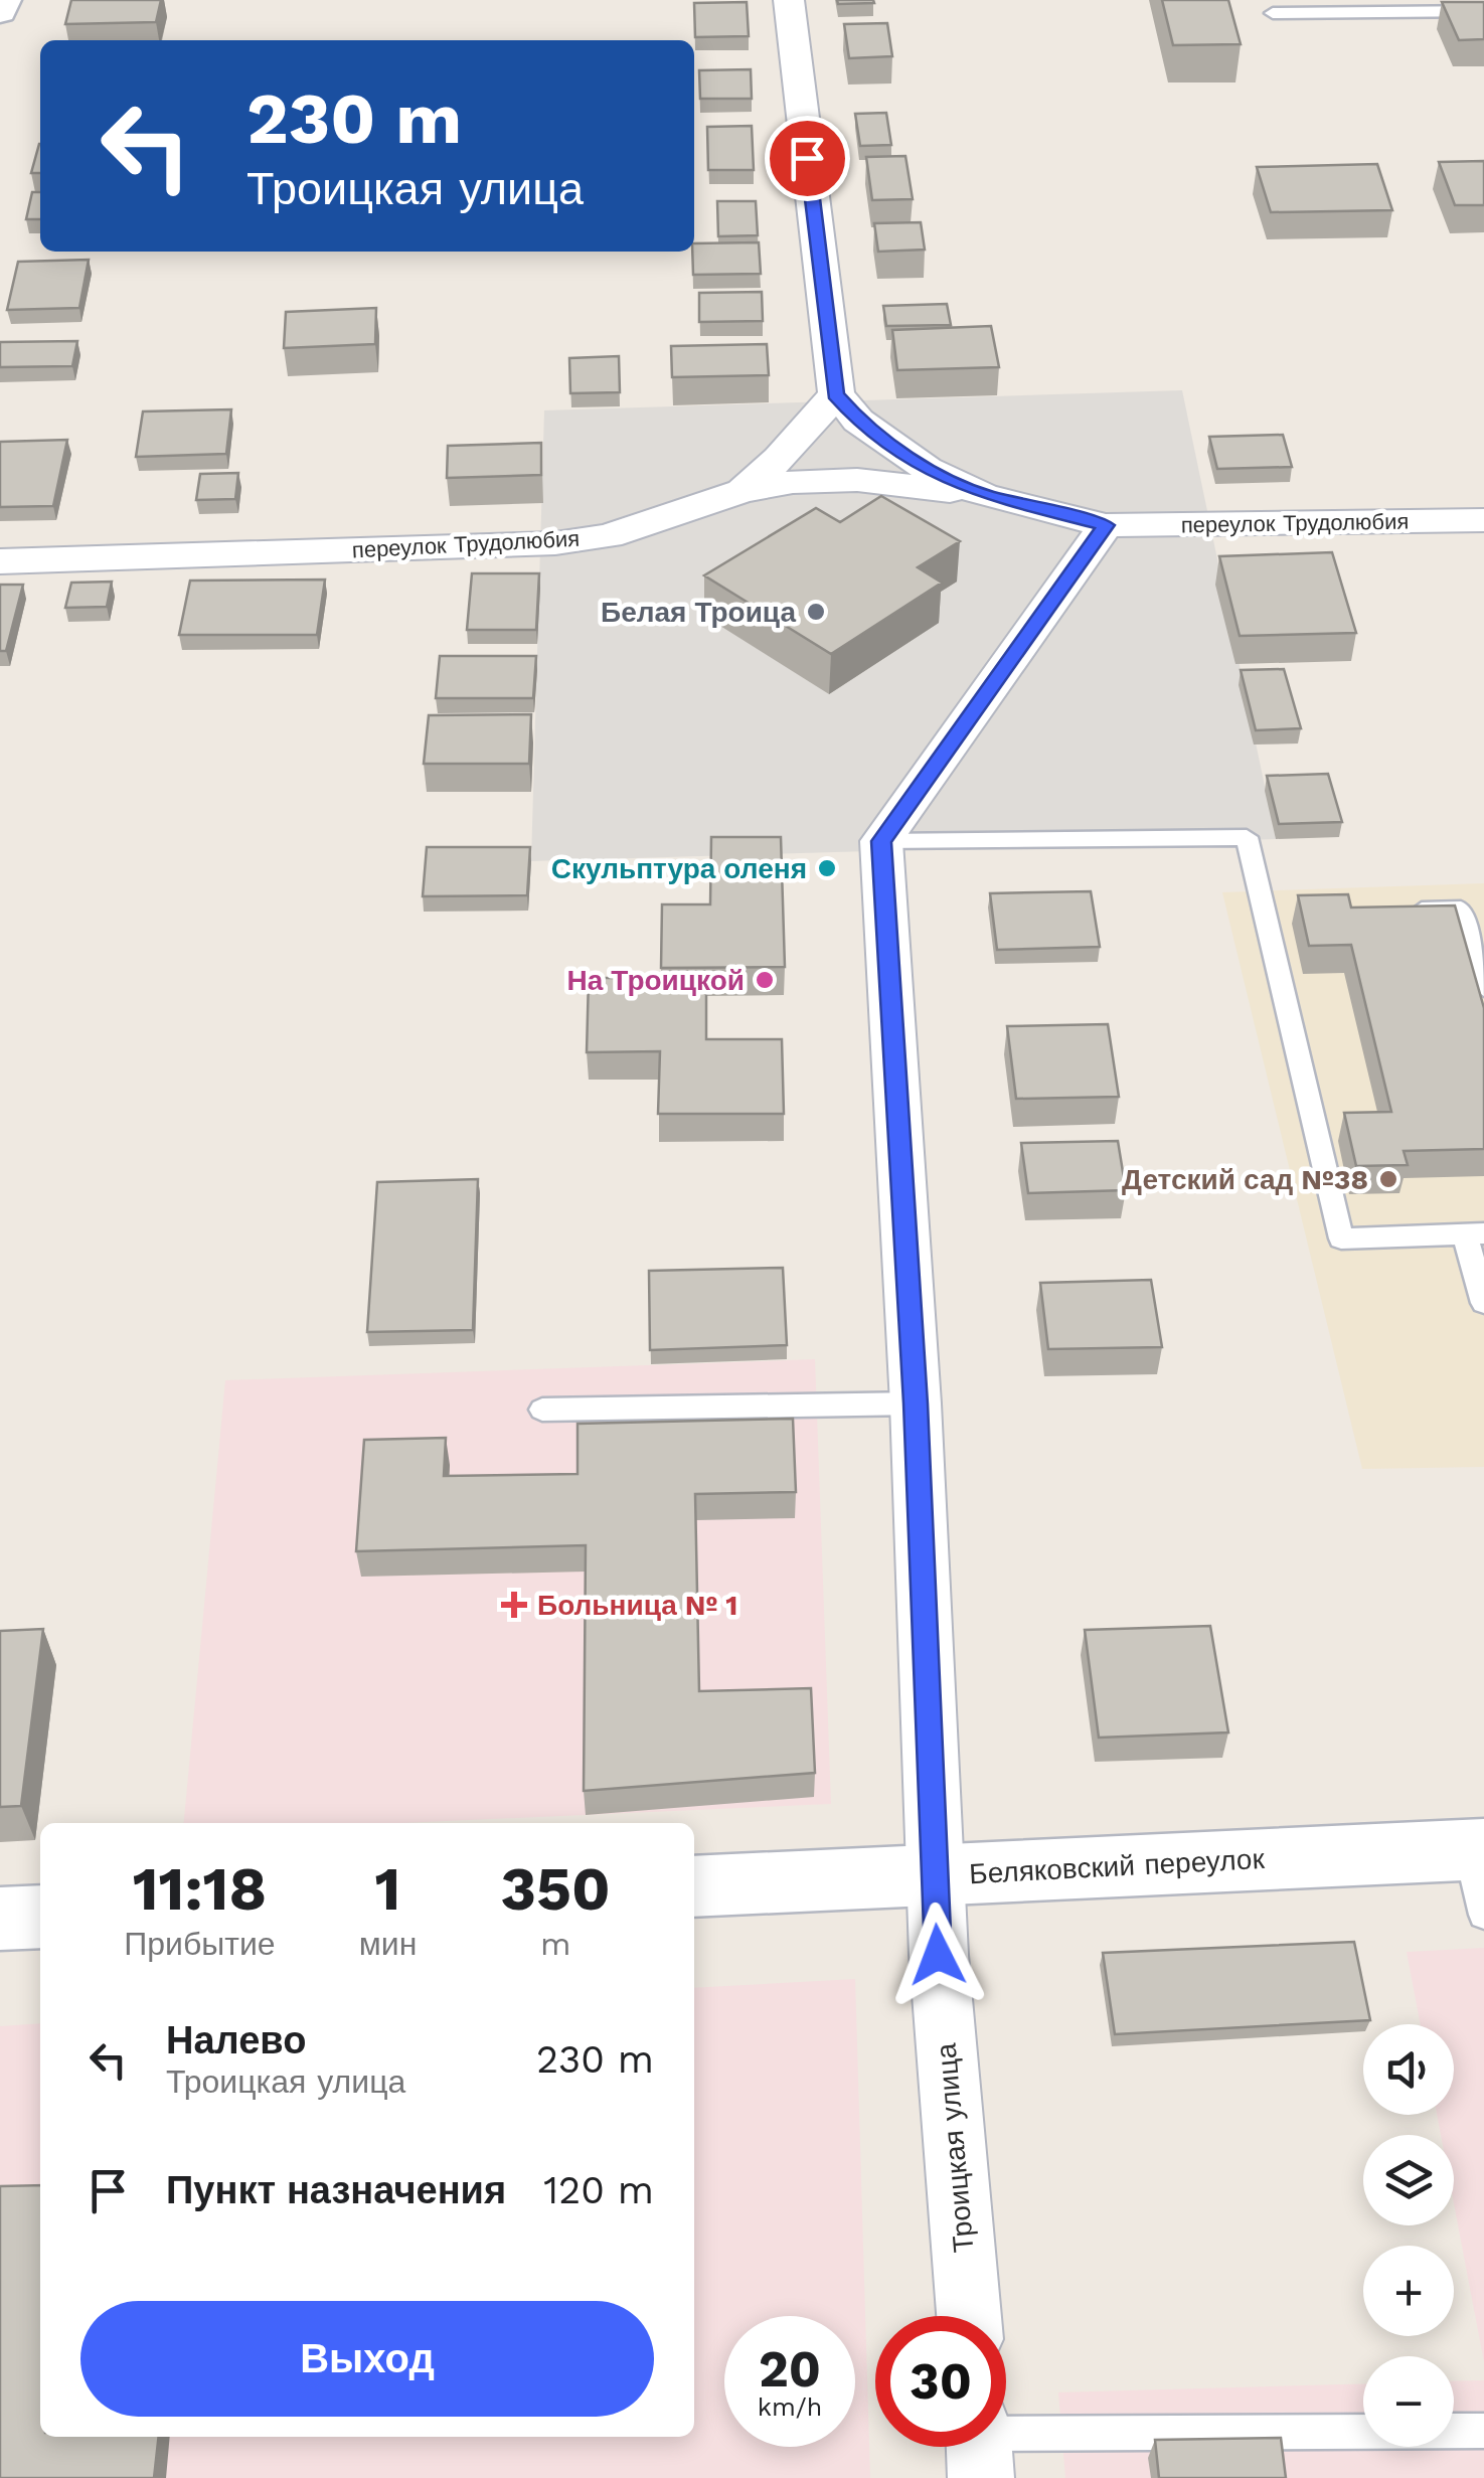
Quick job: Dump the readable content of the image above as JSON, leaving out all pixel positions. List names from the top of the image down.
{
  "streets": {
    "street": ["переулок Трудолюбия", "Беляковский переулок", "Троицкая улица"]
  },
  "crossings": [
    ["Беляковский переулок", "Троицкая улица"]
  ],
  "places": {
    "other": [
      "Белая Троица",
      "Скульптура оленя",
      "На Троицкой",
      "Детский сад №38"
    ],
    "health": ["Больница № 1"]
  },
  "page": {
    "turn": ["230 m", "Троицкая улица"],
    "eta": [
      "11:18",
      "Прибытие",
      "1",
      "мин",
      "350",
      "m"
    ],
    "list": [
      {
        "name": "Налево",
        "note": "Троицкая улица",
        "value": "230 m"
      },
      {
        "name": "Пункт назначения",
        "value": "120 m"
      }
    ],
    "map_buttons": ["+", "−"],
    "buttons": "Выход",
    "speed": "20 km/h",
    "limit": "30"
  }
}
